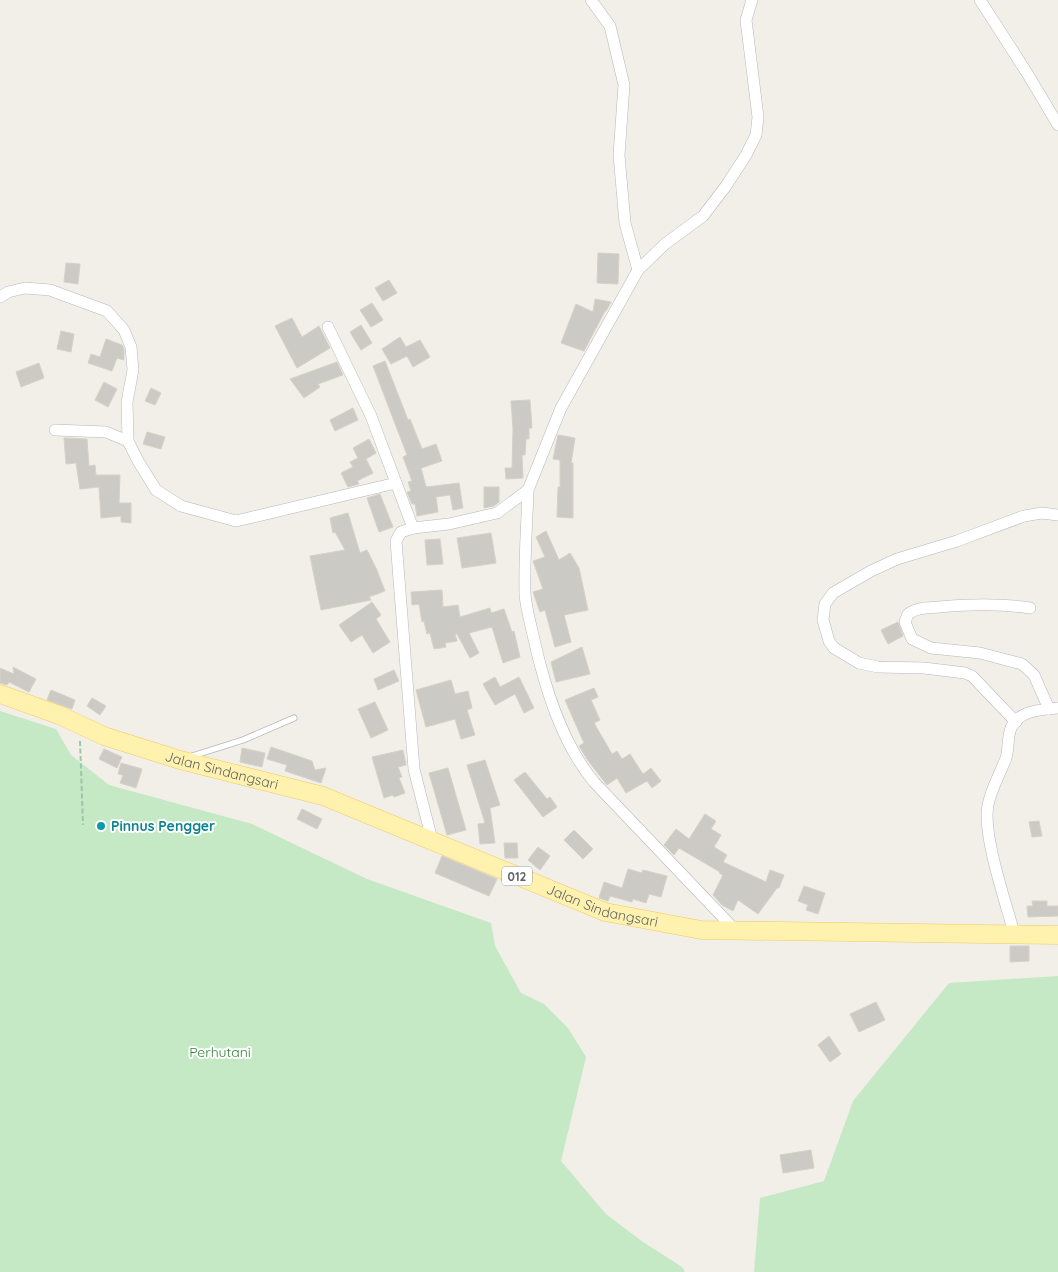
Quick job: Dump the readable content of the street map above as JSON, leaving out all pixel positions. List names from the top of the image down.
{
  "streets": {
    "main road": ["Jalan Sindangsari", "012"]
  },
  "parks": ["Perhutani"],
  "places": ["Pinnus Pengger"]
}
